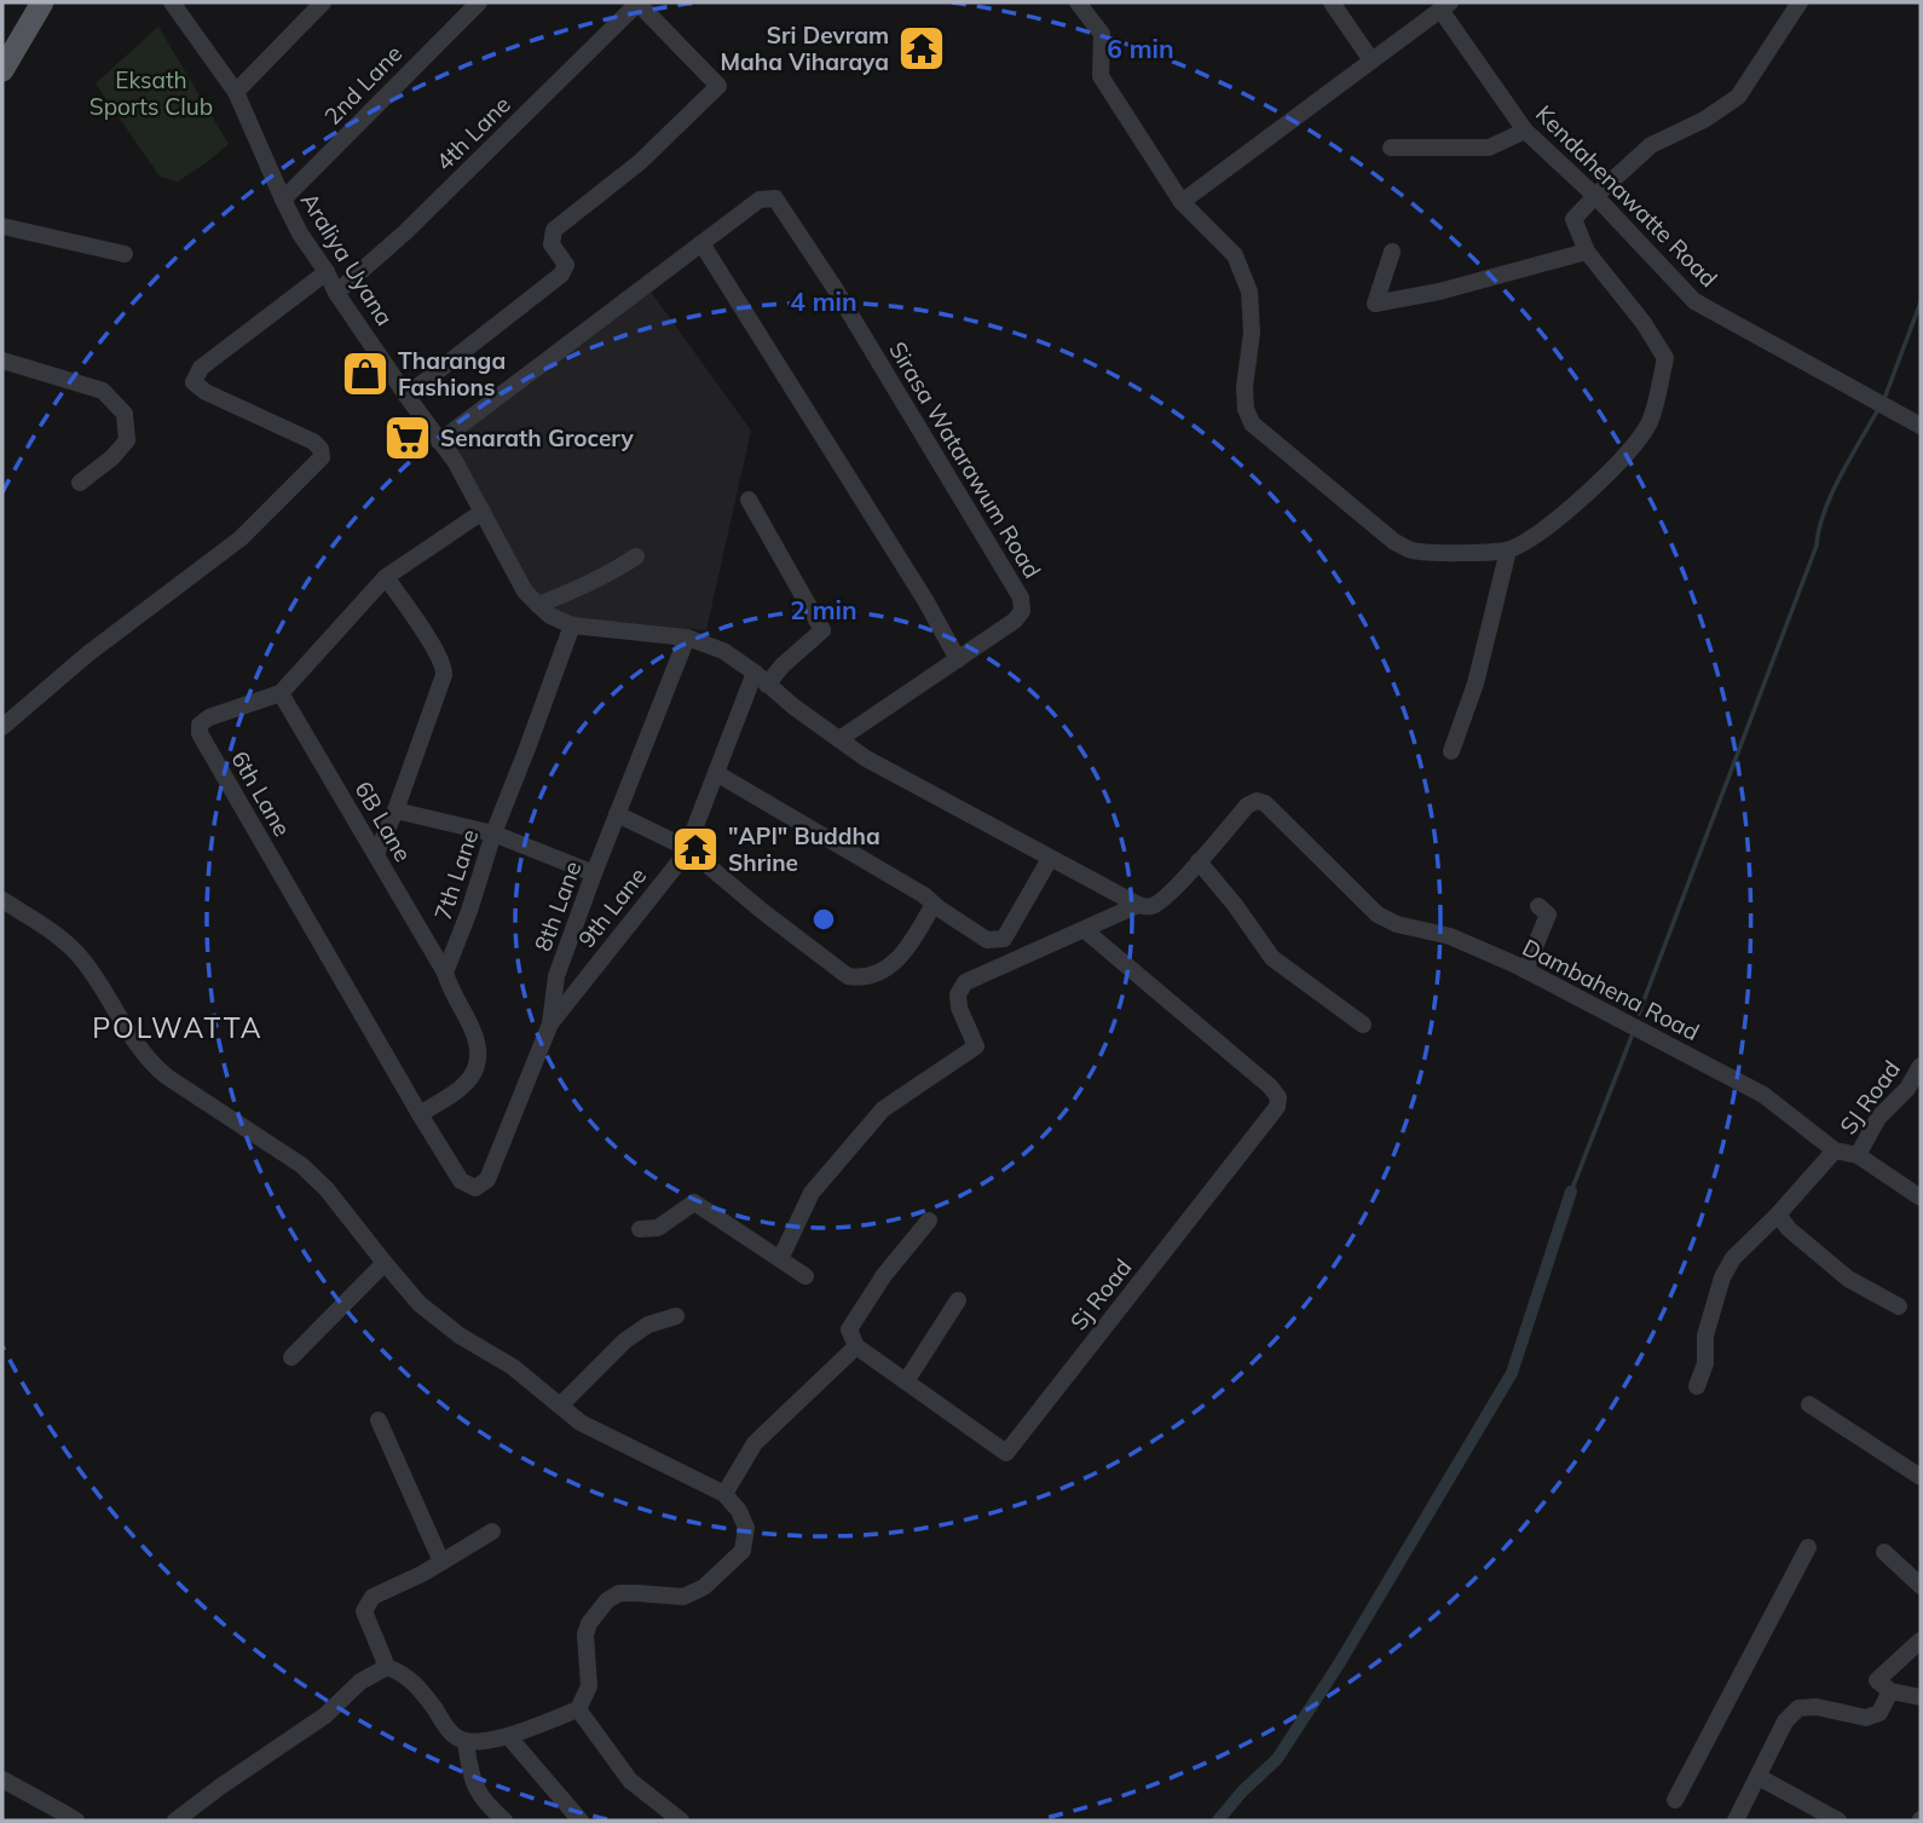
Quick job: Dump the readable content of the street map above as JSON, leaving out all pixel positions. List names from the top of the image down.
{
  "streets": {
    "street": [
      "2nd Lane",
      "4th Lane",
      "Kendahenawatte Road",
      "Araliya Uyana",
      "Sirasa Watarawum Road",
      "6th Lane",
      "6B Lane",
      "7th Lane",
      "8th Lane",
      "9th Lane",
      "Dambahena Road",
      "SJ Road",
      "Sj Road"
    ]
  },
  "crossings": [
    ["2nd Lane", "Araliya Uyana"],
    ["4th Lane", "Araliya Uyana"],
    ["Araliya Uyana", "Sirasa Watarawum Road"],
    ["Araliya Uyana", "6th Lane"],
    ["Araliya Uyana", "7th Lane"],
    ["Araliya Uyana", "8th Lane"],
    ["Araliya Uyana", "9th Lane"],
    ["6th Lane", "6B Lane"],
    ["6th Lane", "8th Lane"],
    ["6B Lane", "7th Lane"],
    ["8th Lane", "9th Lane"],
    ["Dambahena Road", "SJ Road"]
  ],
  "districts": ["POLWATTA"],
  "parks": ["Eksath Sports Club"],
  "places": {
    "temple": ["Sri Devram Maha Viharaya", "\"API\" Buddha Shrine"],
    "shop": ["Tharanga Fashions"],
    "supermarket": ["Senarath Grocery"]
  },
  "rings": ["6 min", "4 min", "2 min"]
}
